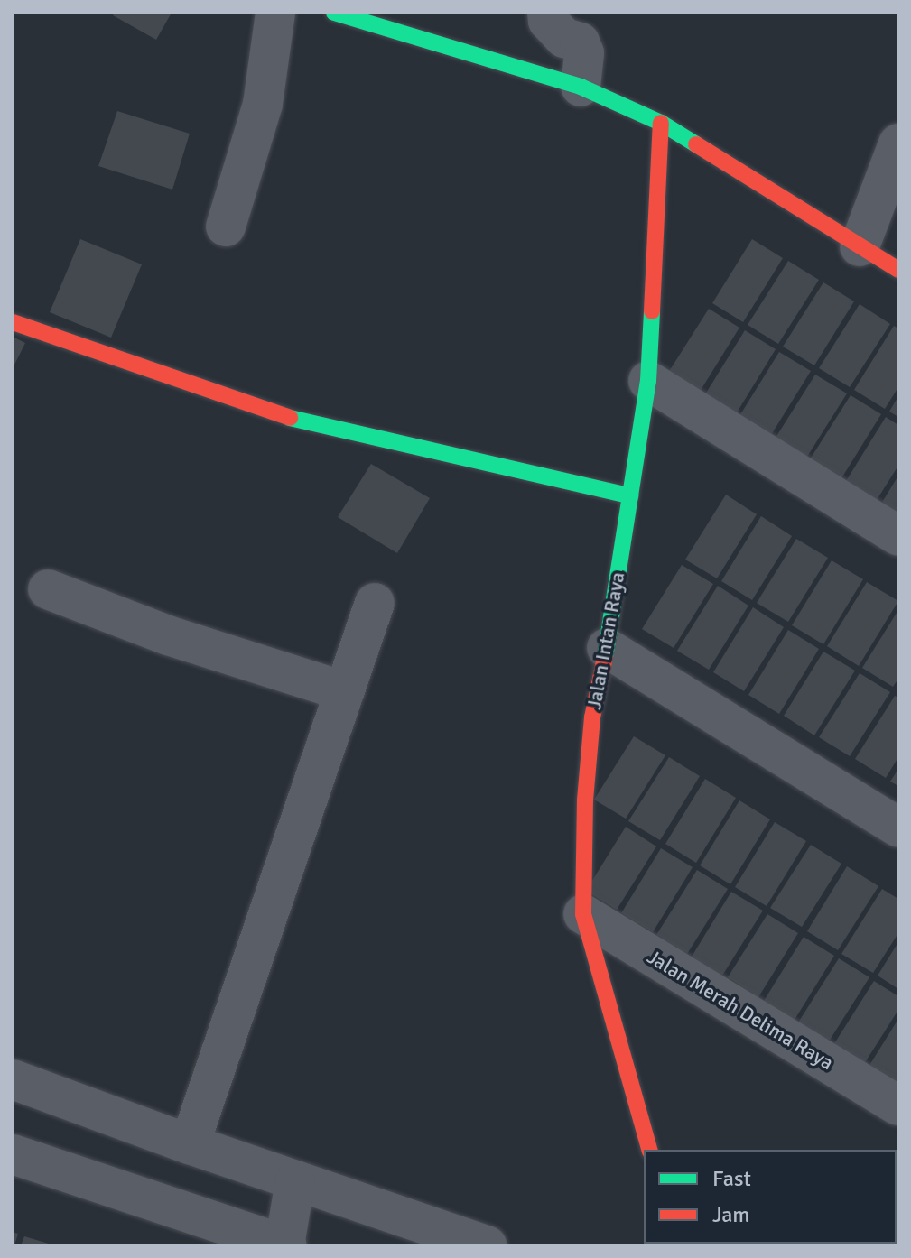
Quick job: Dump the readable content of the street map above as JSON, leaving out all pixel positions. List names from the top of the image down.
{
  "streets": {
    "street": ["Jalan Intan Raya", "Jalan Merah Delima Raya"]
  },
  "crossings": [
    ["Jalan Intan Raya", "Jalan Merah Delima Raya"]
  ],
  "legend": ["Fast", "Jam"]
}
